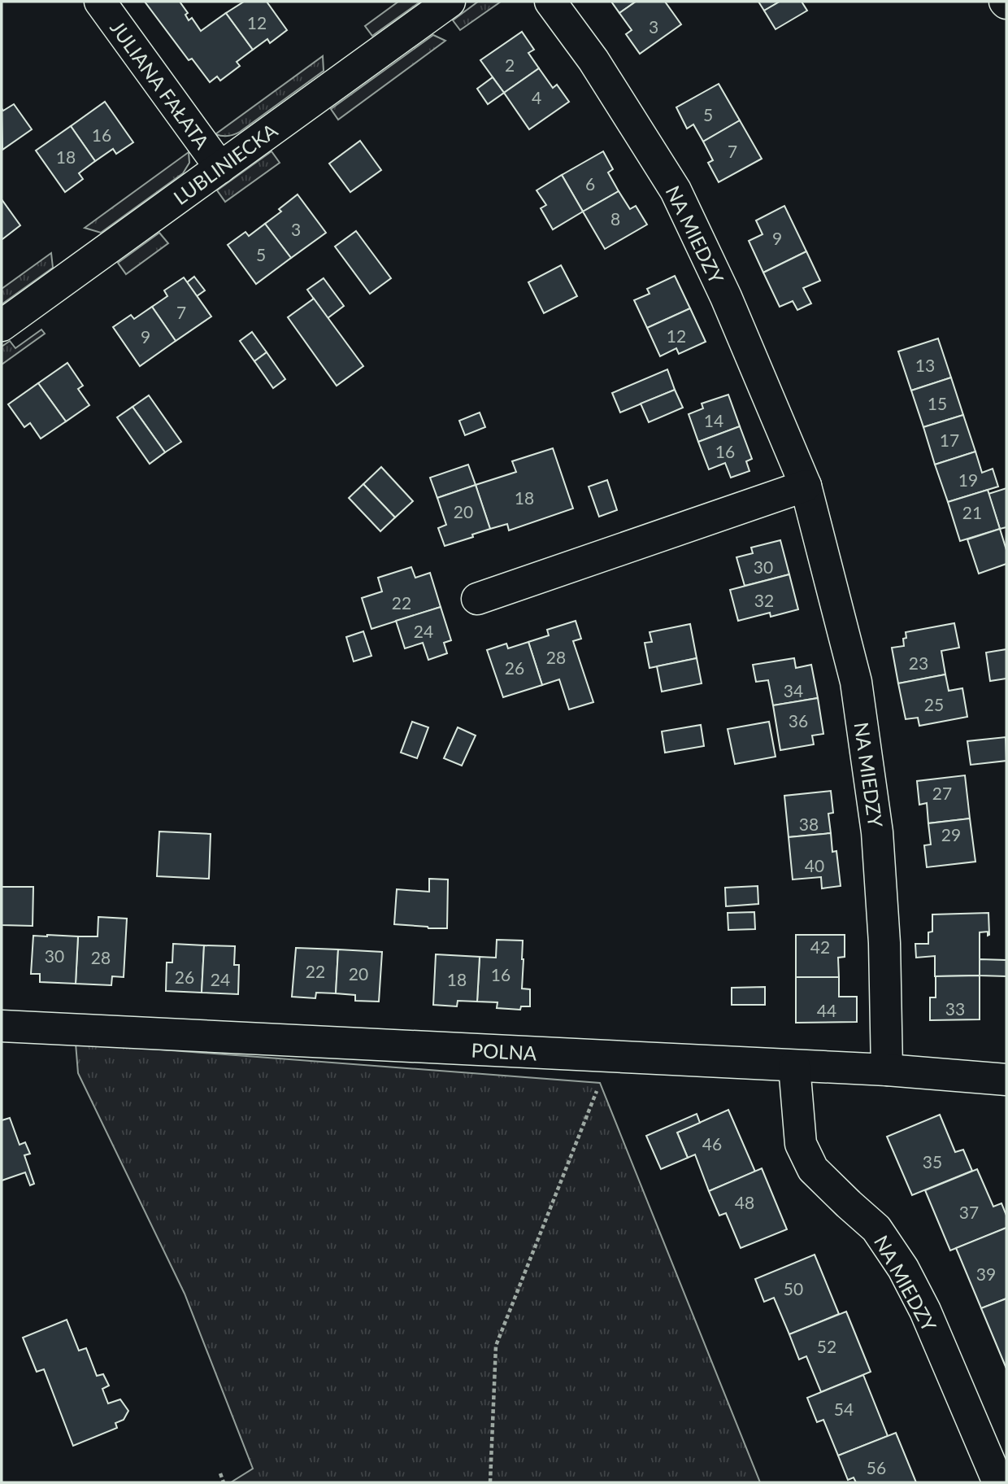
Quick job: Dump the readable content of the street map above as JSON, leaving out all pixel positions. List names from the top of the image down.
{
  "streets": {
    "street": [
      "JULIANA FAŁATA",
      "LUBLINIECKA",
      "NA MIEDZY",
      "POLNA"
    ]
  },
  "crossings": [
    ["JULIANA FAŁATA", "LUBLINIECKA"],
    ["NA MIEDZY", "POLNA"]
  ],
  "house_numbers": [
    "12",
    "3",
    "2",
    "4",
    "5",
    "16",
    "7",
    "18",
    "6",
    "8",
    "3",
    "9",
    "5",
    "7",
    "12",
    "9",
    "13",
    "15",
    "14",
    "17",
    "16",
    "19",
    "18",
    "20",
    "21",
    "30",
    "32",
    "22",
    "24",
    "28",
    "23",
    "26",
    "34",
    "25",
    "36",
    "27",
    "38",
    "29",
    "40",
    "42",
    "30",
    "28",
    "22",
    "20",
    "16",
    "26",
    "24",
    "18",
    "33",
    "44",
    "46",
    "35",
    "48",
    "37",
    "39",
    "50",
    "52",
    "54",
    "56"
  ]
}
